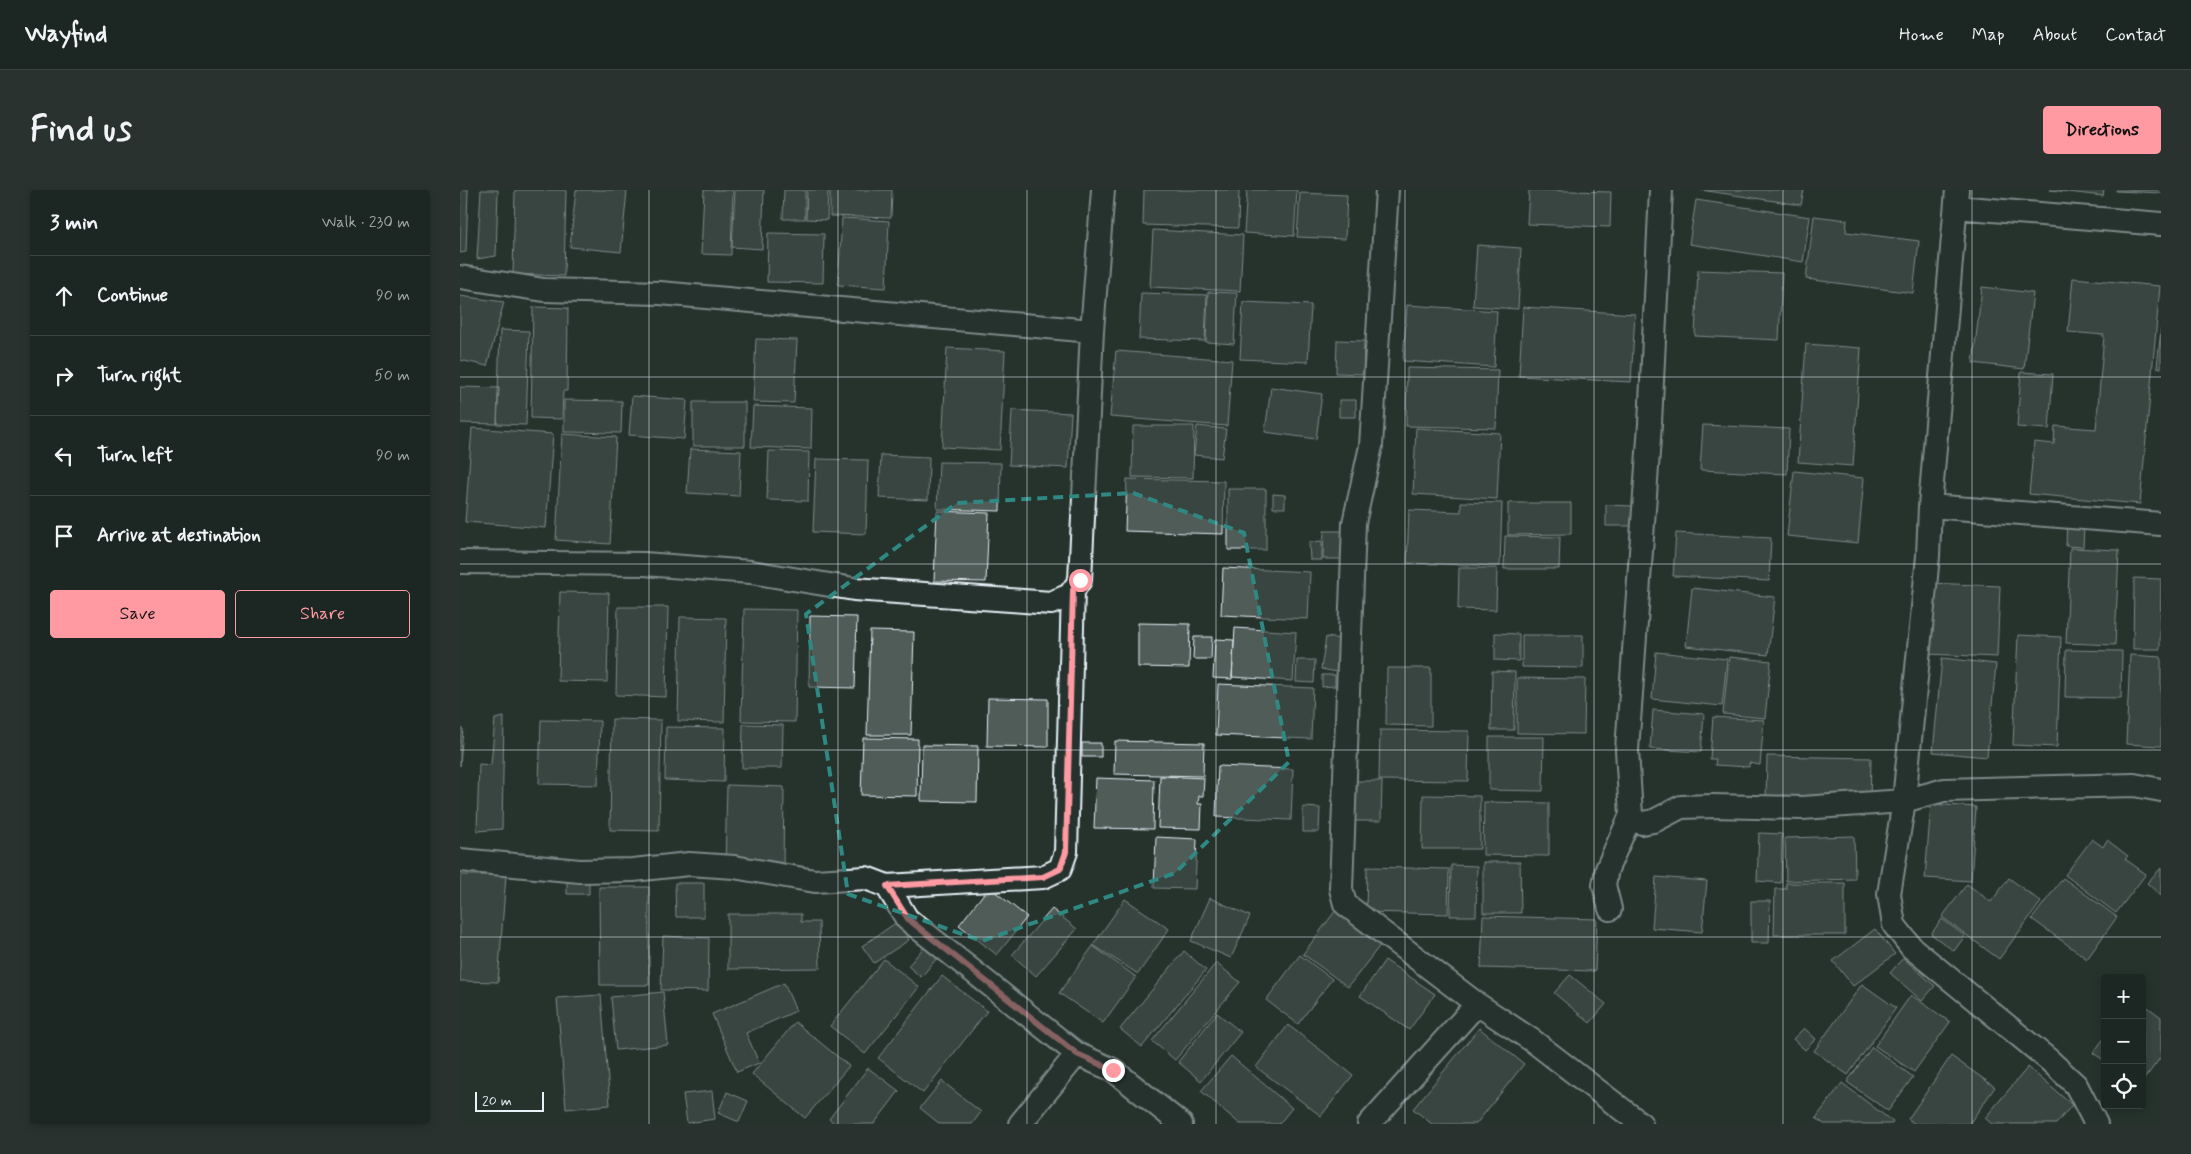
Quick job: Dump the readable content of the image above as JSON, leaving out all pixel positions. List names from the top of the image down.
{
  "scale_bar": "20 m",
  "page": {
    "header": "Wayfind",
    "nav": [
      "Home",
      "Map",
      "About",
      "Contact"
    ],
    "buttons": [
      "Directions",
      ["Save", "Share"]
    ],
    "title": "Find us",
    "heading": ["3 min", "Walk · 230 m"],
    "list": [
      ["Continue", "90 m"],
      ["Turn right", "50 m"],
      ["Turn left", "90 m"],
      "Arrive at destination"
    ],
    "map_buttons": ["+", "−"],
    "scale": "20 m"
  }
}
